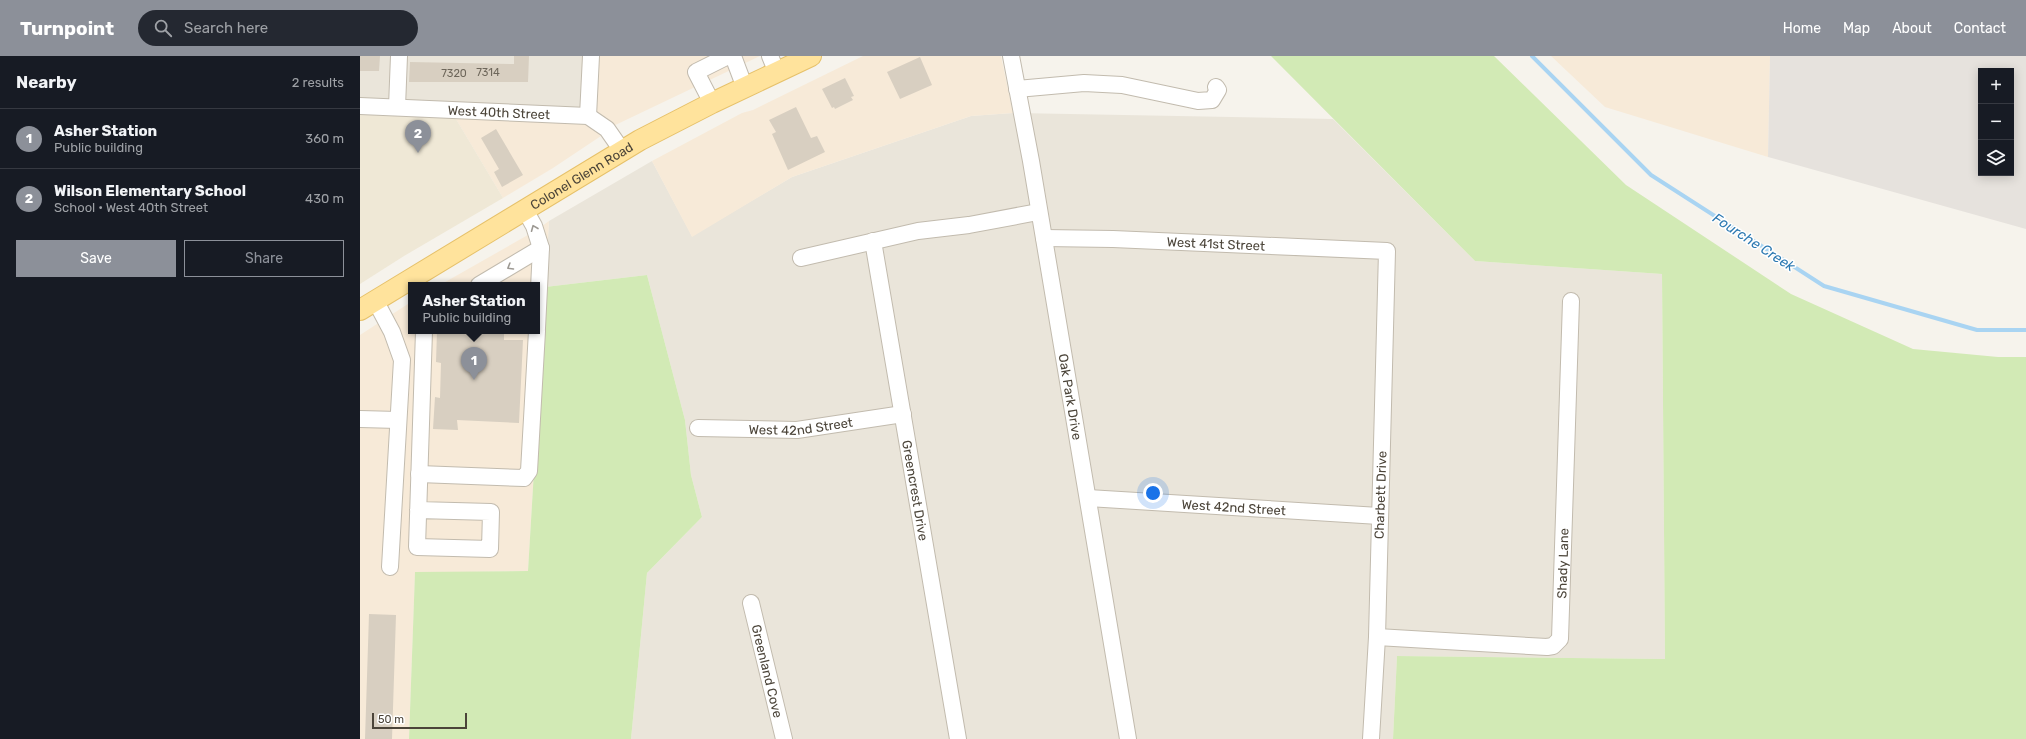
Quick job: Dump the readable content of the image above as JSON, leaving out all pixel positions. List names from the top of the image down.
{
  "streets": {
    "main road": ["Colonel Glenn Road"],
    "street": [
      "West 40th Street",
      "West 41st Street",
      "Oak Park Drive",
      "West 42nd Street",
      "Greencrest Drive",
      "Charbett Drive",
      "Shady Lane",
      "Greenland Cove"
    ]
  },
  "crossings": [
    ["West 41st Street", "Oak Park Drive"],
    ["West 41st Street", "Charbett Drive"],
    ["Oak Park Drive", "West 42nd Street"],
    ["West 42nd Street", "Greencrest Drive"],
    ["West 42nd Street", "Charbett Drive"],
    ["Charbett Drive", "Shady Lane"]
  ],
  "water": ["Fourche Creek"],
  "house_numbers": ["7314", "7320"],
  "scale_bar": "50 m",
  "page": {
    "header": "Turnpoint",
    "search": "Search here",
    "nav": [
      "Home",
      "Map",
      "About",
      "Contact"
    ],
    "heading": ["Nearby", "2 results"],
    "map_buttons": ["+", "−"],
    "list": [
      {
        "mark": "1",
        "name": "Asher Station",
        "note": "Public building",
        "value": "360 m"
      },
      {
        "mark": "2",
        "name": "Wilson Elementary School",
        "note": "School · West 40th Street",
        "value": "430 m"
      }
    ],
    "pins": ["2", "1"],
    "buttons": ["Save", "Share"],
    "popup": ["Asher Station", "Public building"],
    "scale": "50 m"
  }
}
